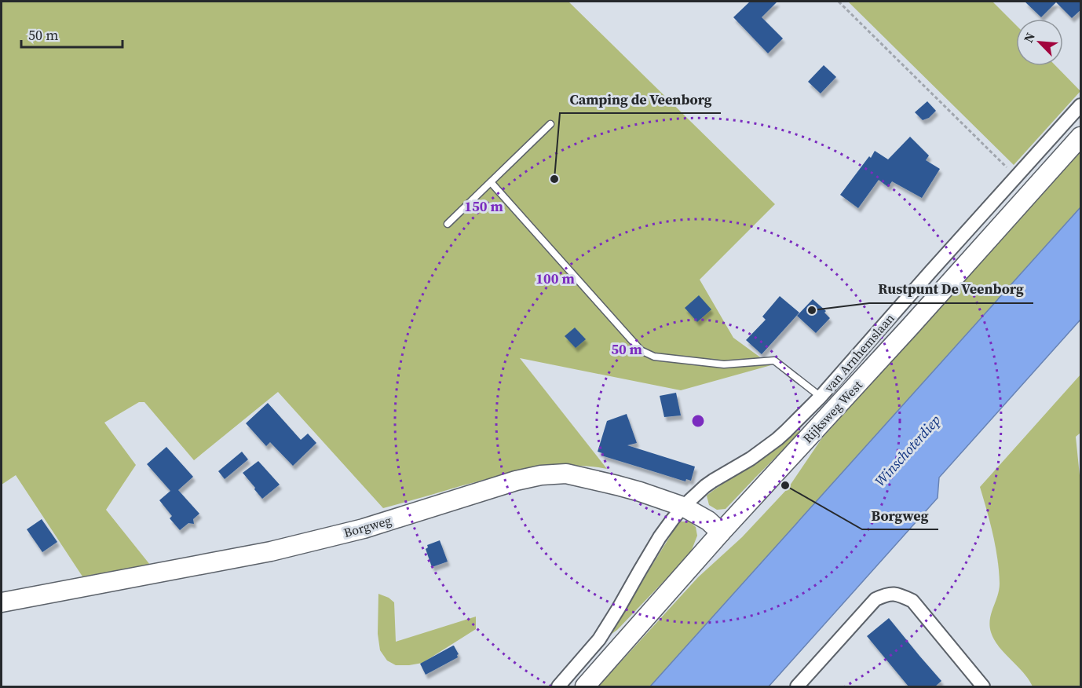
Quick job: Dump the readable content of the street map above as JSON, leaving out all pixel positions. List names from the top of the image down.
{
  "streets": {
    "street": ["van Arnhemslaan", "Rijksweg West", "Borgweg"]
  },
  "crossings": [
    ["van Arnhemslaan", "Borgweg"],
    ["Rijksweg West", "Borgweg"]
  ],
  "water": ["Winschoterdiep"],
  "places": ["Camping de Veenborg", "Rustpunt De Veenborg", "Borgweg"],
  "scale_bar": "50 m",
  "north": "top left",
  "rings": ["150 m", "100 m", "50 m"]
}
